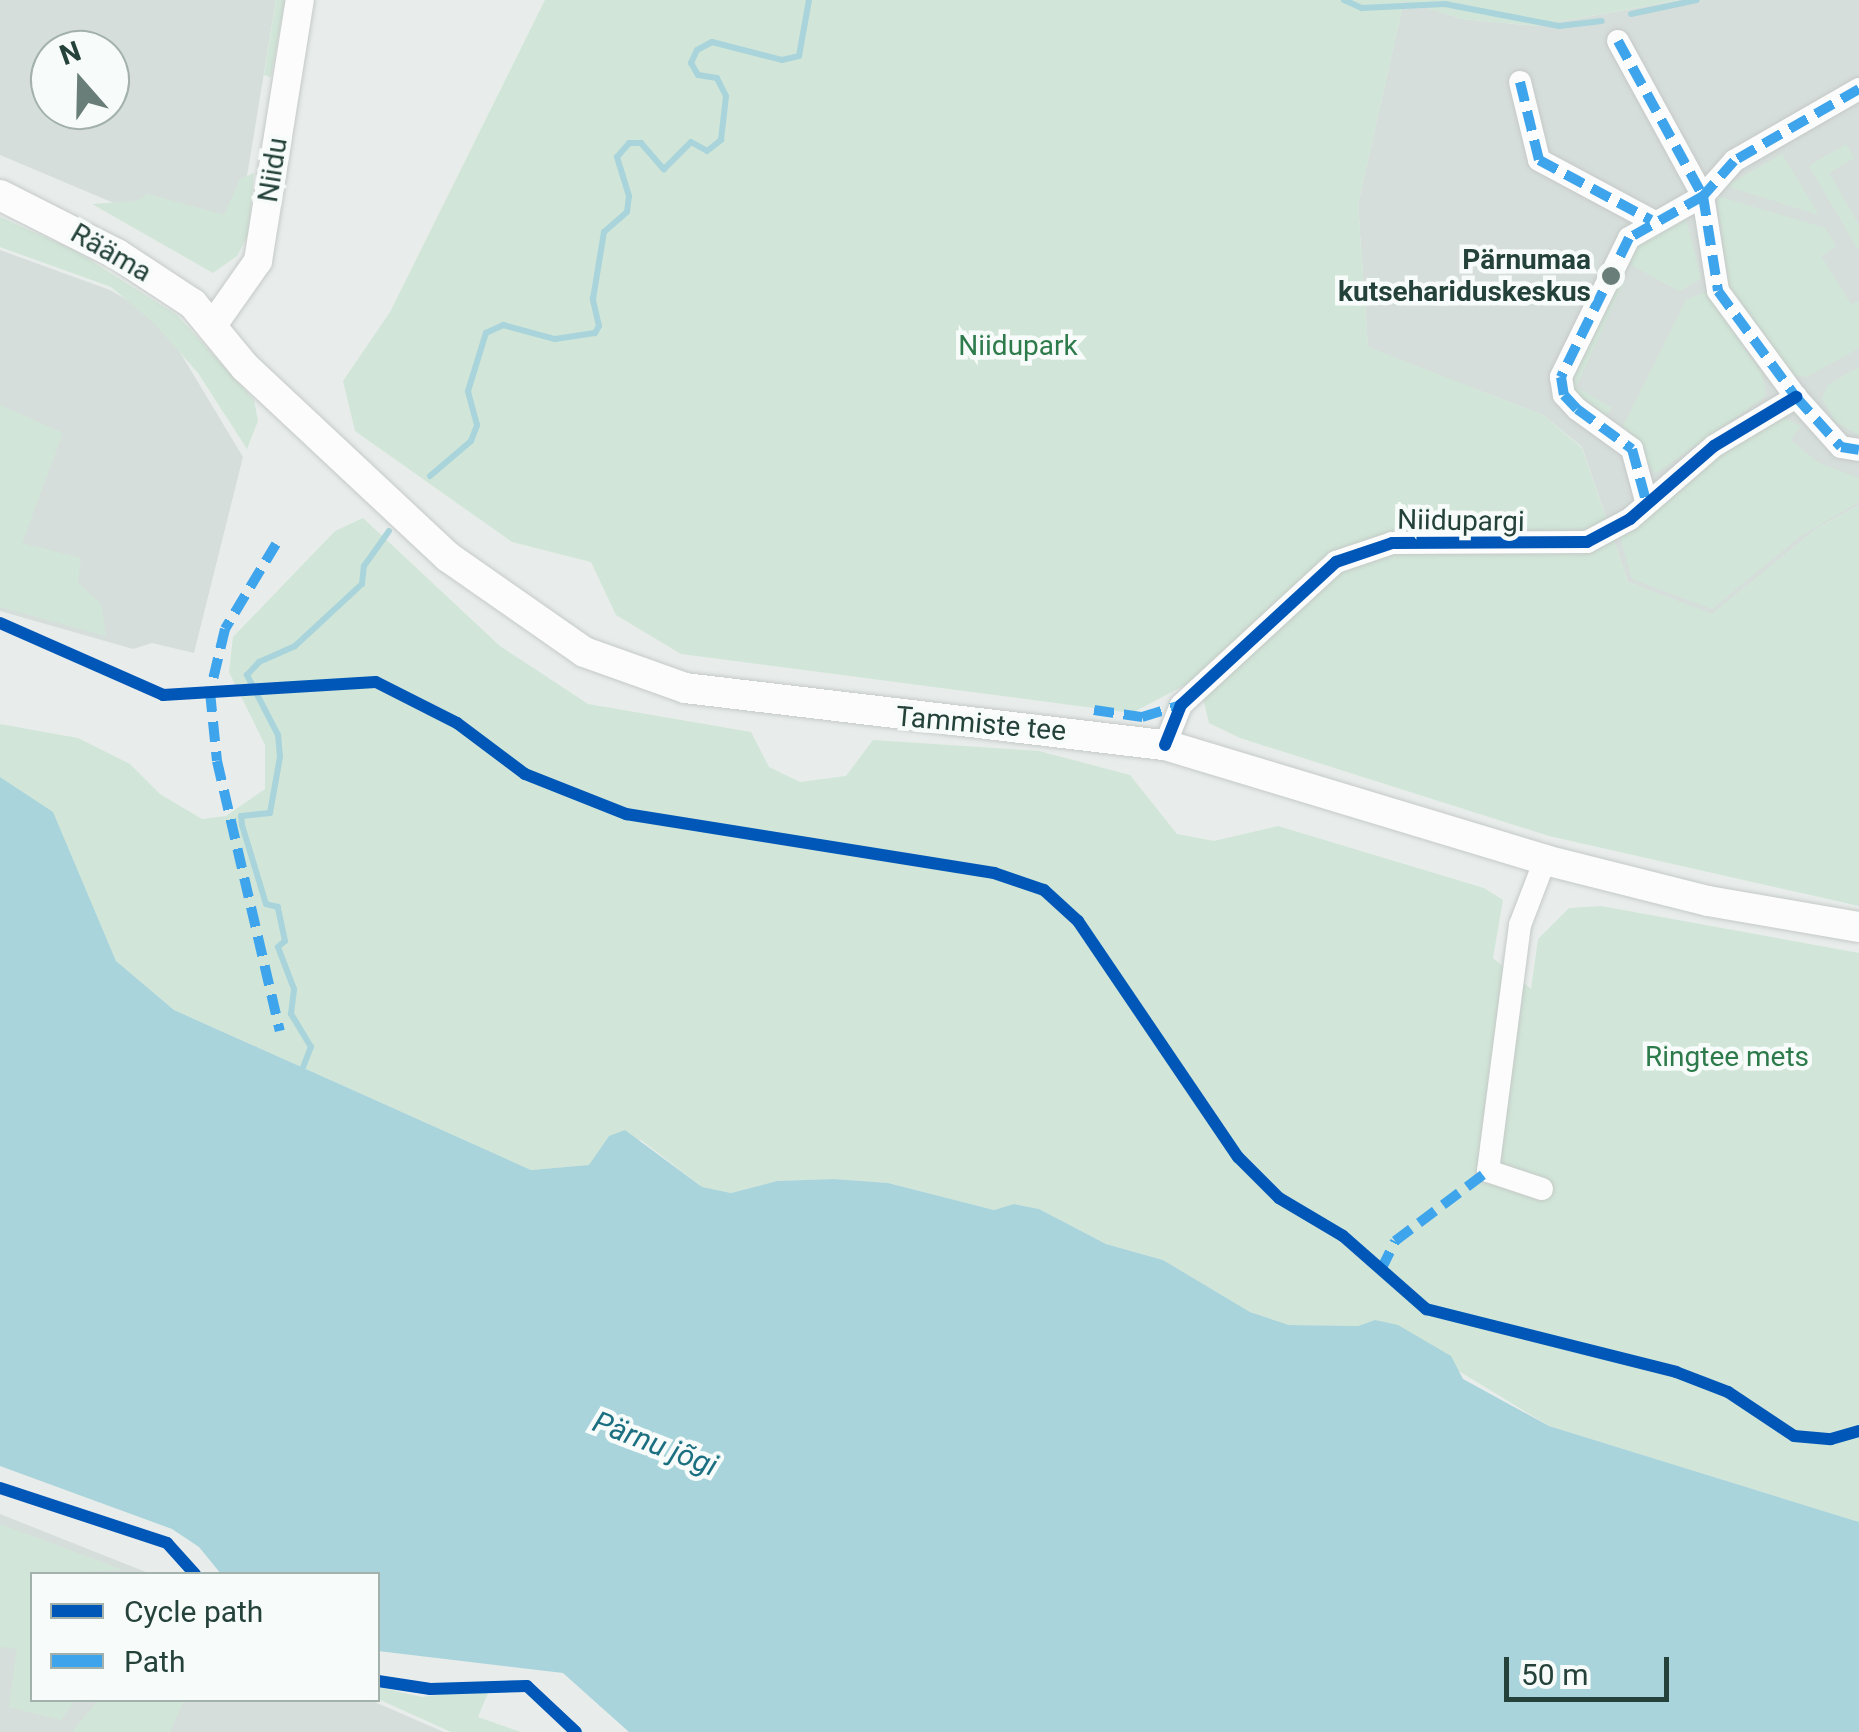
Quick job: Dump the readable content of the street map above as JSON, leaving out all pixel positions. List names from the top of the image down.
{
  "streets": {
    "main road": ["Rääma", "Tammiste tee"],
    "street": ["Niidu", "Niidupargi"]
  },
  "crossings": [
    ["Niidu", "Rääma"],
    ["Niidu", "Tammiste tee"],
    ["Rääma", "Tammiste tee"],
    ["Niidupargi", "Tammiste tee"]
  ],
  "water": ["Pärnu jõgi"],
  "parks": ["Niidupark", "Ringtee mets"],
  "places": ["Pärnumaa kutsehariduskeskus"],
  "legend": ["Cycle path", "Path"],
  "scale_bar": "50 m",
  "north": "top"
}
